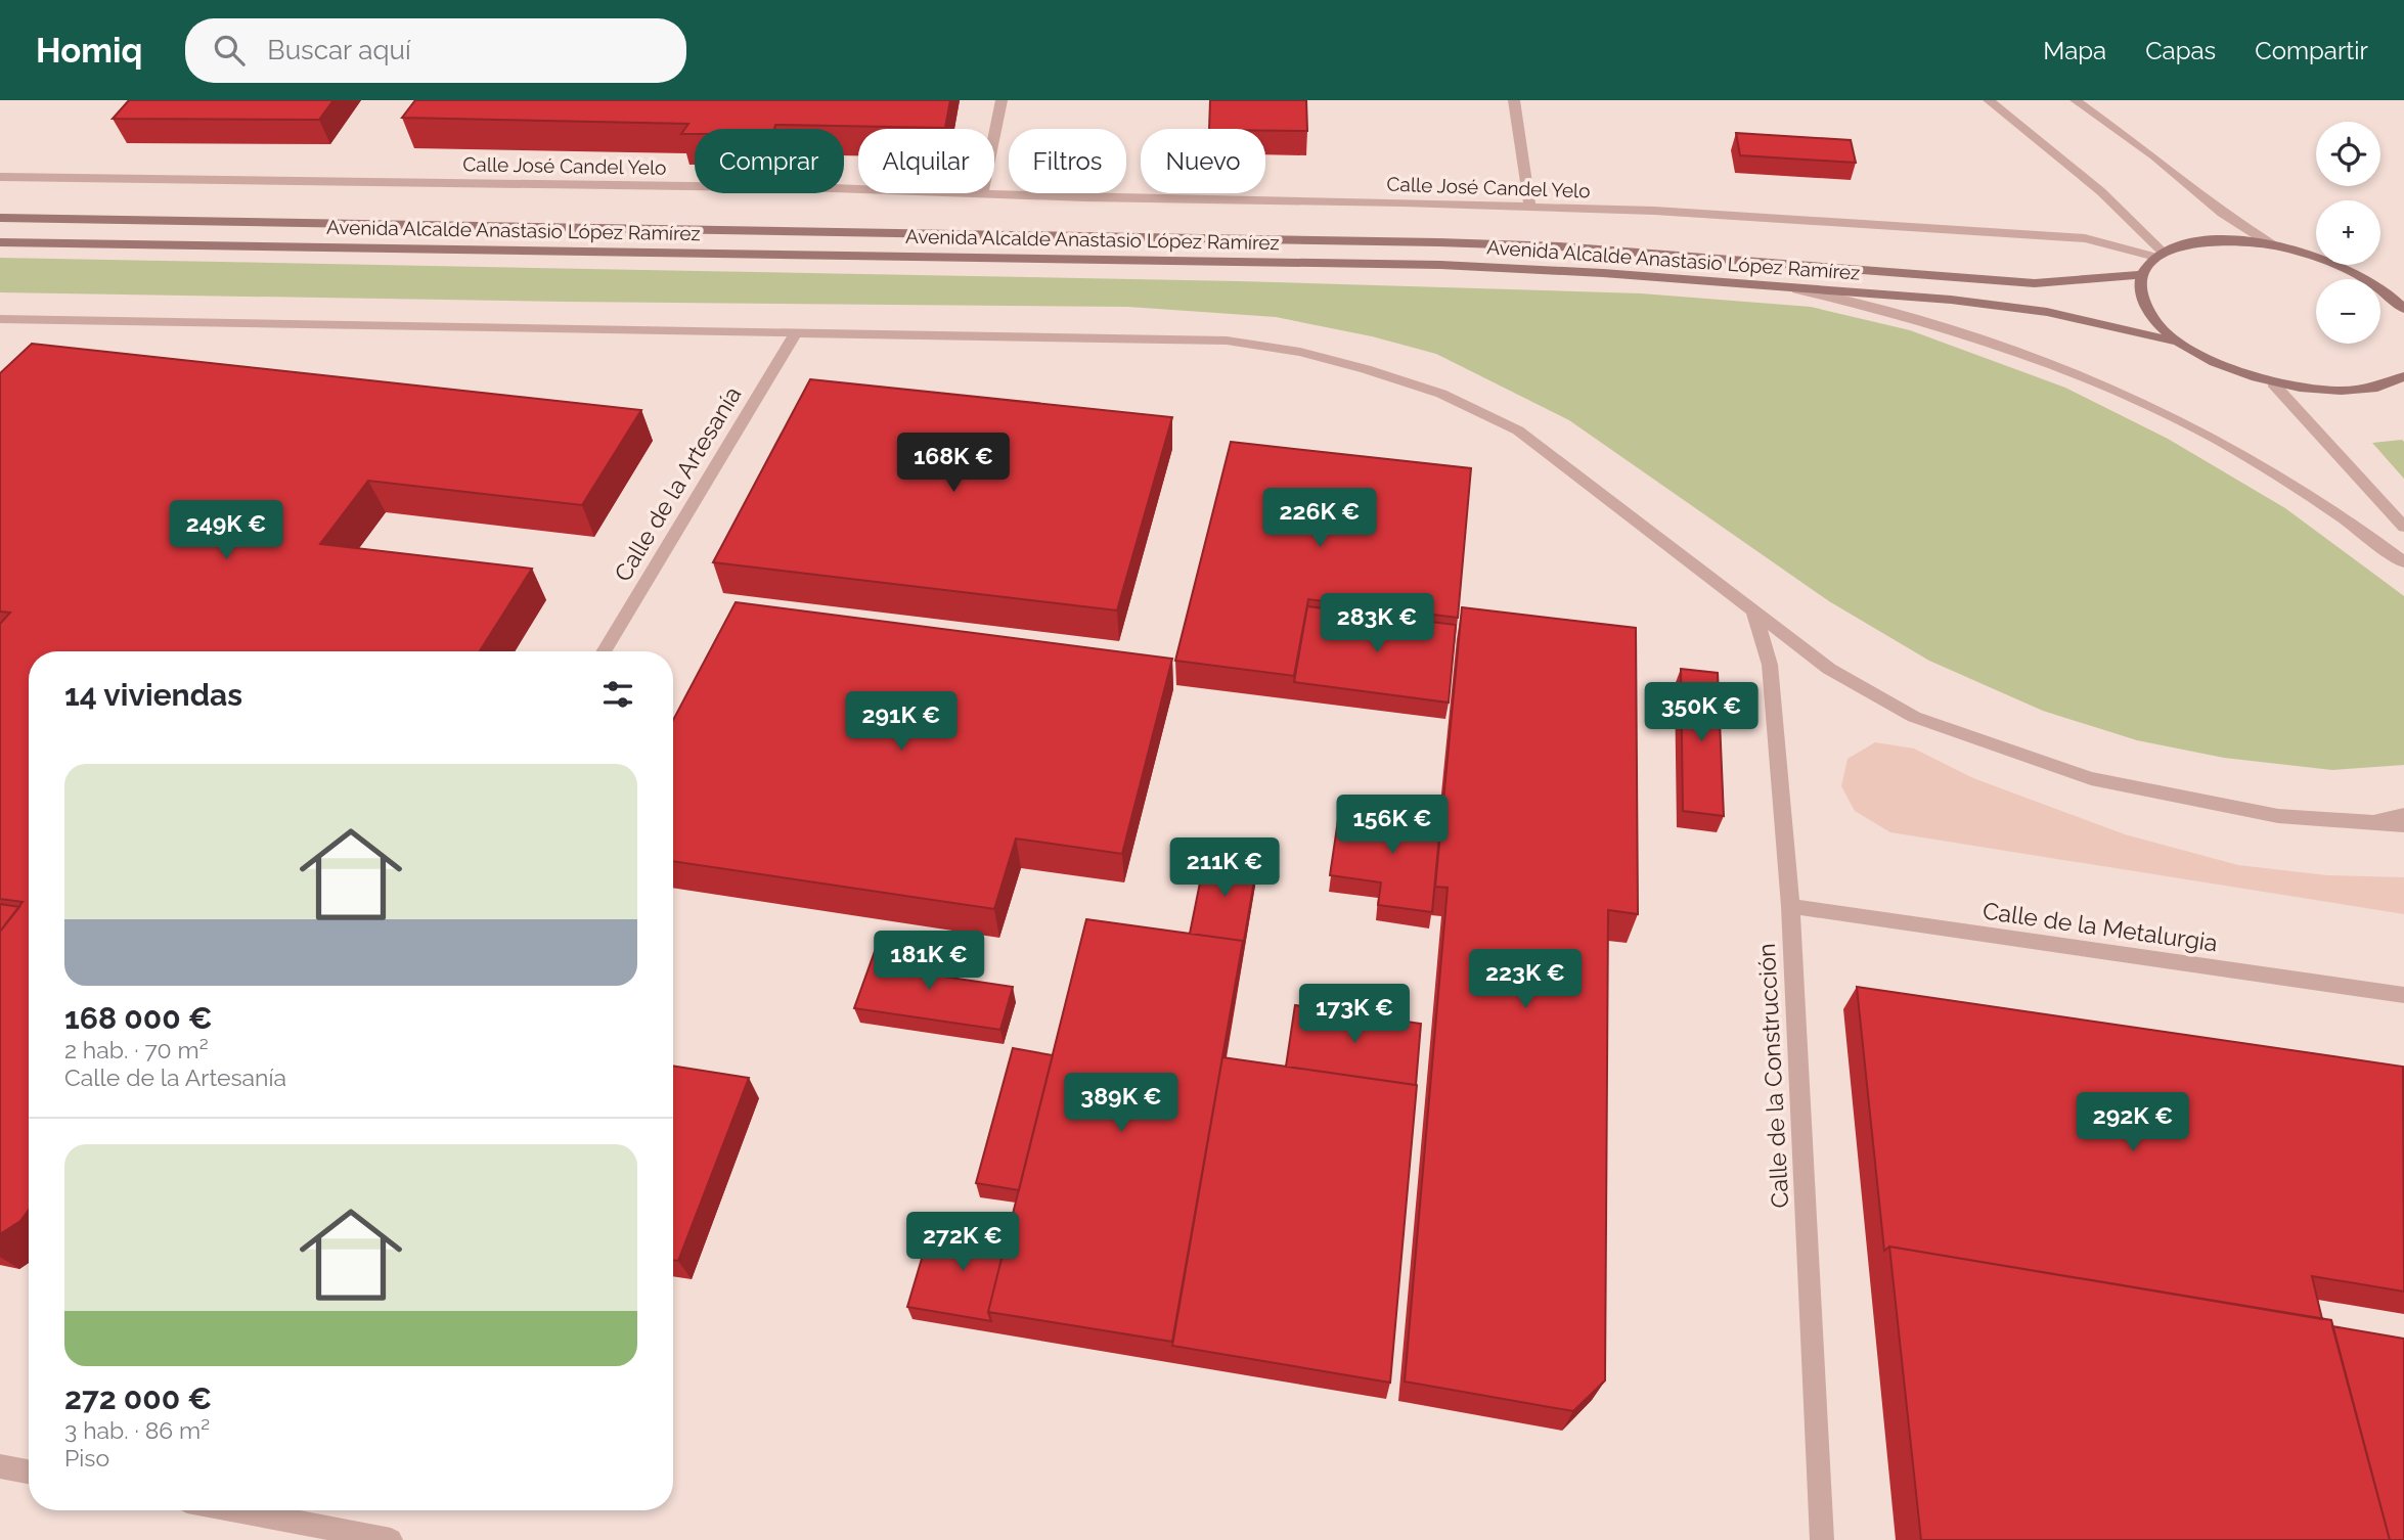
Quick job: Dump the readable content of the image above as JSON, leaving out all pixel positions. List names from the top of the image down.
{
  "streets": {
    "street": [
      "Calle José Candel Yelo",
      "Avenida Alcalde Anastasio López Ramírez",
      "Calle de la Artesanía",
      "Calle de la Metalurgia",
      "Calle de la Construcción"
    ]
  },
  "crossings": [
    ["Calle de la Metalurgia", "Calle de la Construcción"]
  ],
  "page": {
    "header": "Homiq",
    "search": "Buscar aquí",
    "nav": ["Mapa", "Capas", "Compartir"],
    "map_buttons": ["+", "−"],
    "chip": [
      "Comprar",
      "Alquilar",
      "Filtros",
      "Nuevo"
    ],
    "price": [
      "168K €",
      "226K €",
      "249K €",
      "283K €",
      "350K €",
      "291K €",
      "156K €",
      "211K €",
      "181K €",
      "223K €",
      "173K €",
      "389K €",
      "292K €",
      "272K €"
    ],
    "heading": "14 viviendas",
    "list": [
      {
        "name": "168 000 €",
        "note": "2 hab. · 70 m² · Calle de la Artesanía"
      },
      {
        "name": "272 000 €",
        "note": "3 hab. · 86 m² · Piso"
      }
    ]
  }
}
